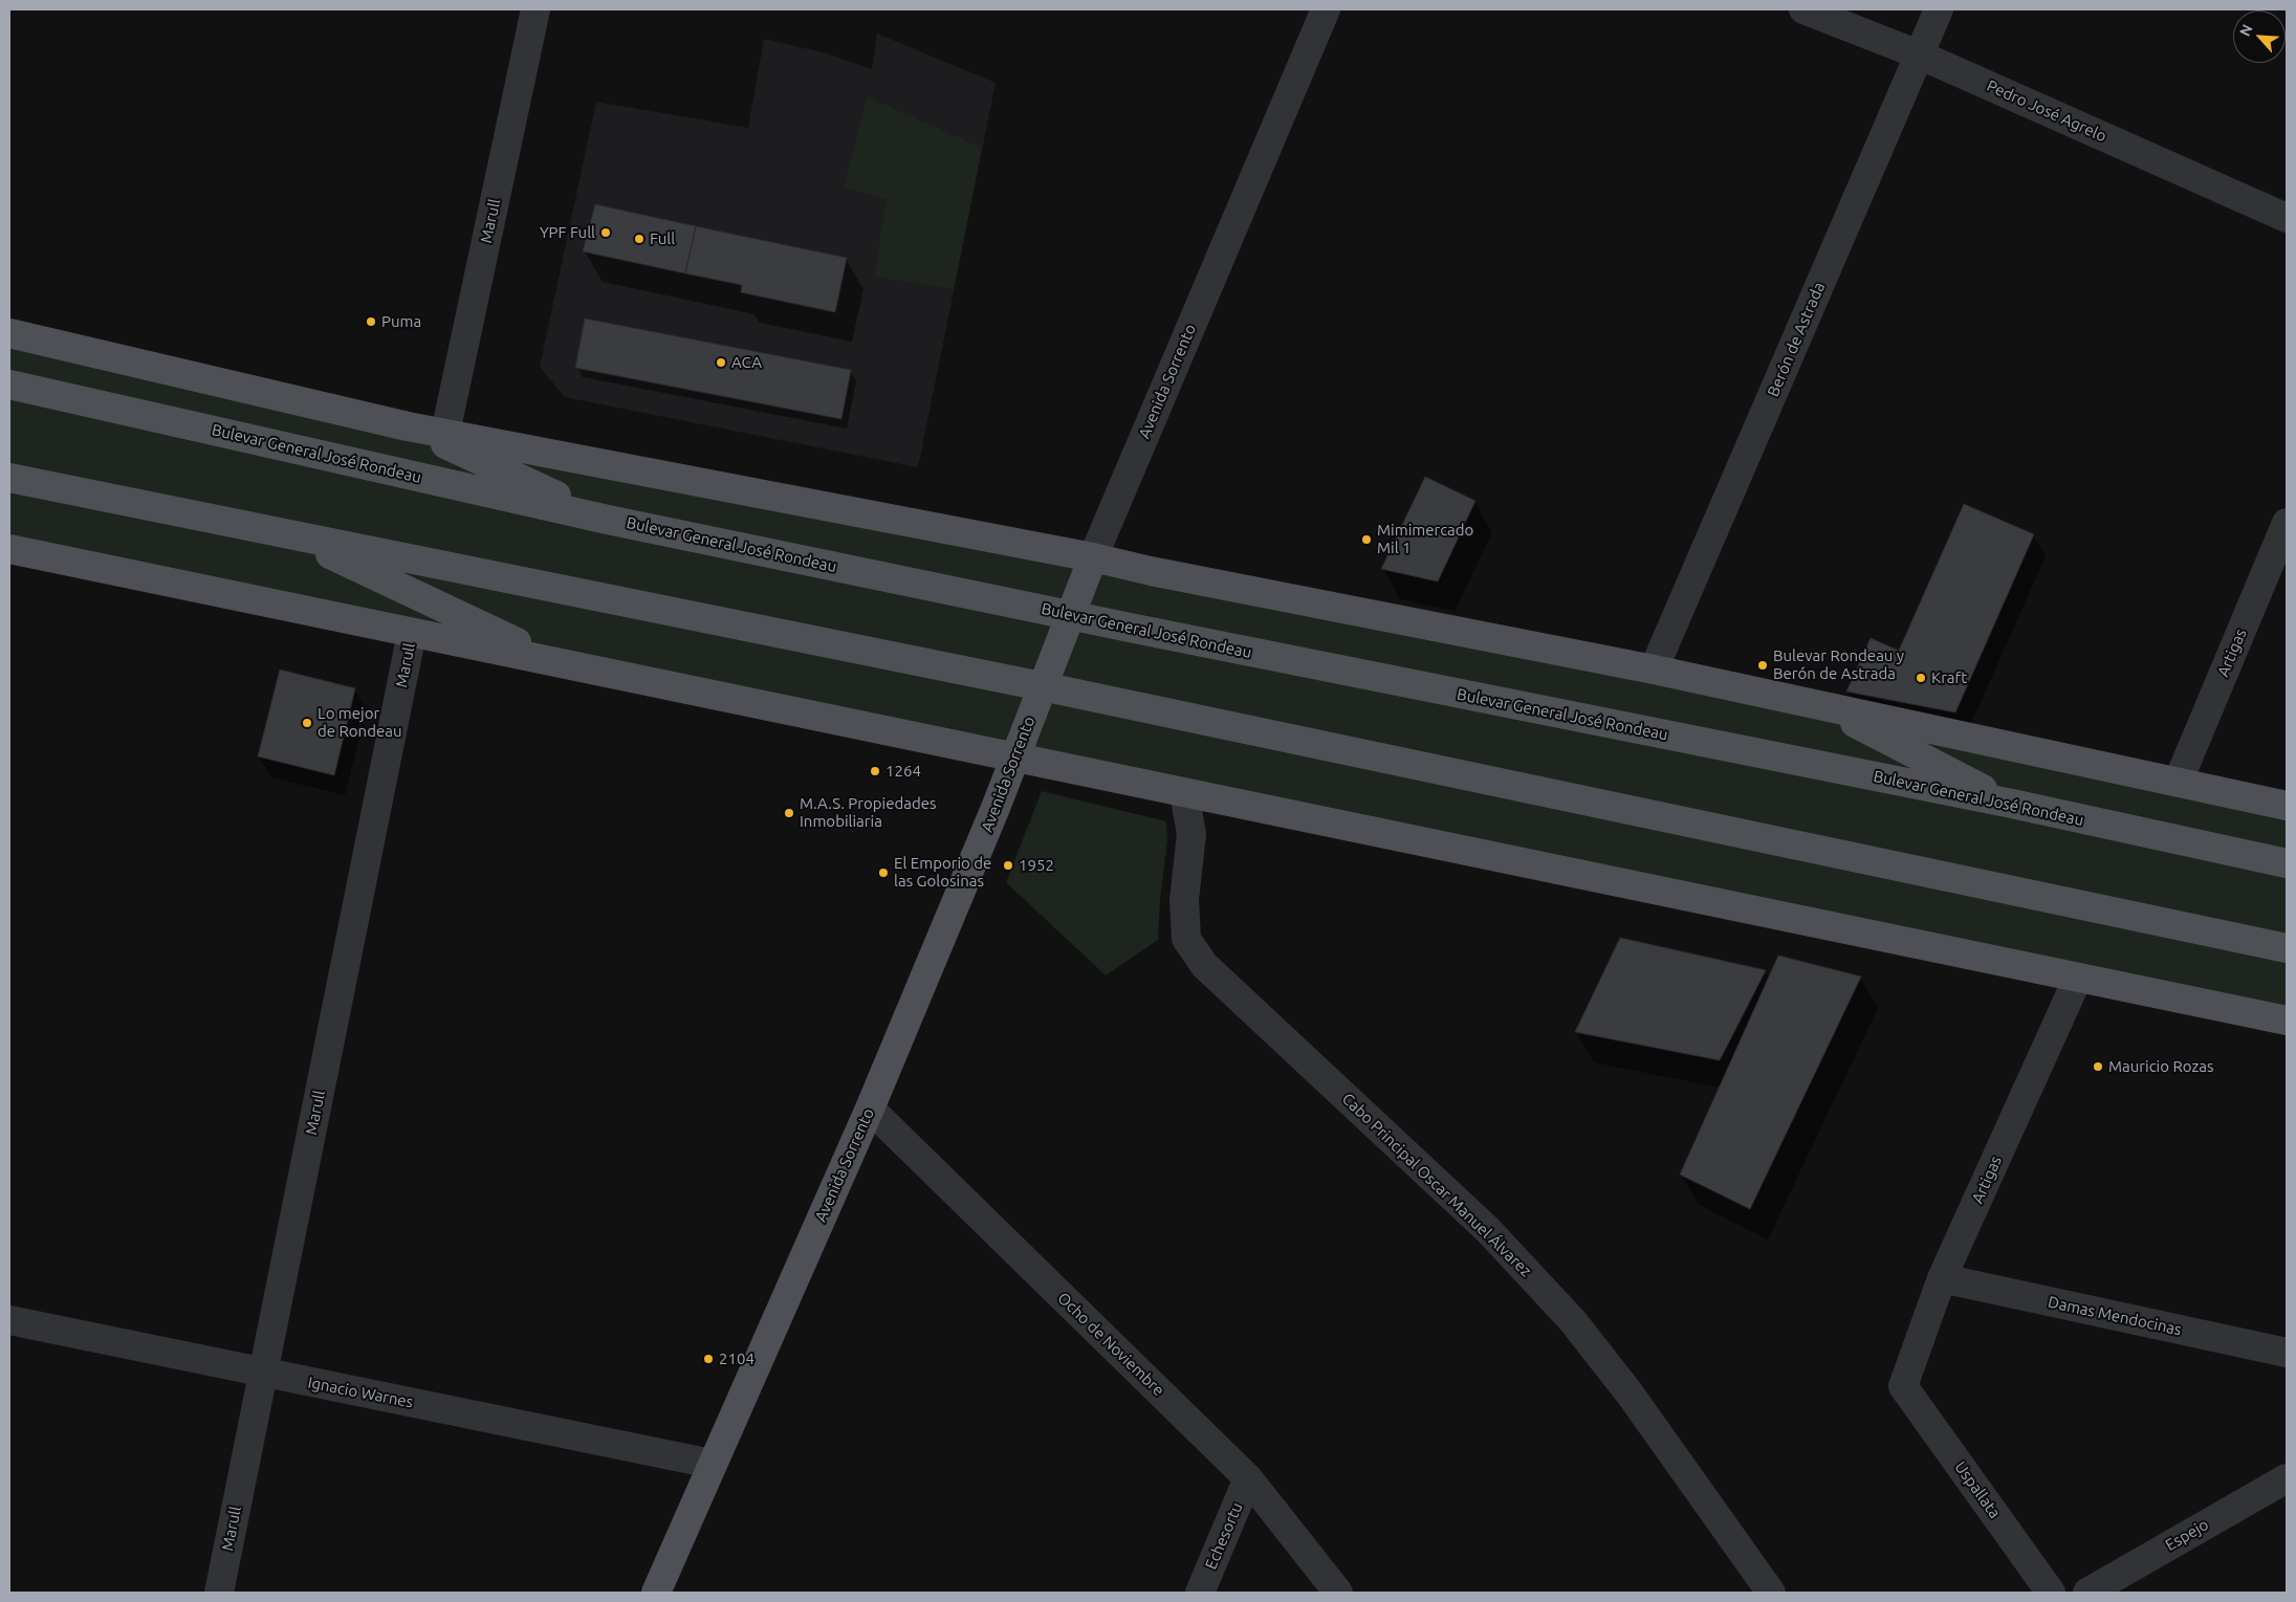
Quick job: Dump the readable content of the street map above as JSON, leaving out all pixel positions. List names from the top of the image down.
{
  "streets": {
    "main road": ["Avenida Sorrento", "Bulevar General José Rondeau"],
    "street": [
      "Pedro José Agrelo",
      "Marull",
      "Berón de Astrada",
      "Artigas",
      "Cabo Principal Oscar Manuel Álvarez",
      "Damas Mendocinas",
      "Ocho de Noviembre",
      "Ignacio Warnes",
      "Uspallata",
      "Espejo",
      "Echesortu"
    ]
  },
  "crossings": [
    ["Pedro José Agrelo", "Berón de Astrada"],
    ["Marull", "Ignacio Warnes"],
    ["Avenida Sorrento", "Bulevar General José Rondeau"],
    ["Avenida Sorrento", "Ocho de Noviembre"],
    ["Avenida Sorrento", "Ignacio Warnes"],
    ["Artigas", "Damas Mendocinas"],
    ["Artigas", "Uspallata"],
    ["Ocho de Noviembre", "Echesortu"]
  ],
  "places": [
    "YPF Full",
    "Full",
    "Puma",
    "ACA",
    "Mimimercado Mil 1",
    "Bulevar Rondeau y Berón de Astrada",
    "Kraft",
    "Lo mejor de Rondeau",
    "1264",
    "M.A.S. Propiedades Inmobiliaria",
    "1952",
    "El Emporio de las Golosinas",
    "Mauricio Rozas",
    "2104"
  ],
  "north": "top left"
}
